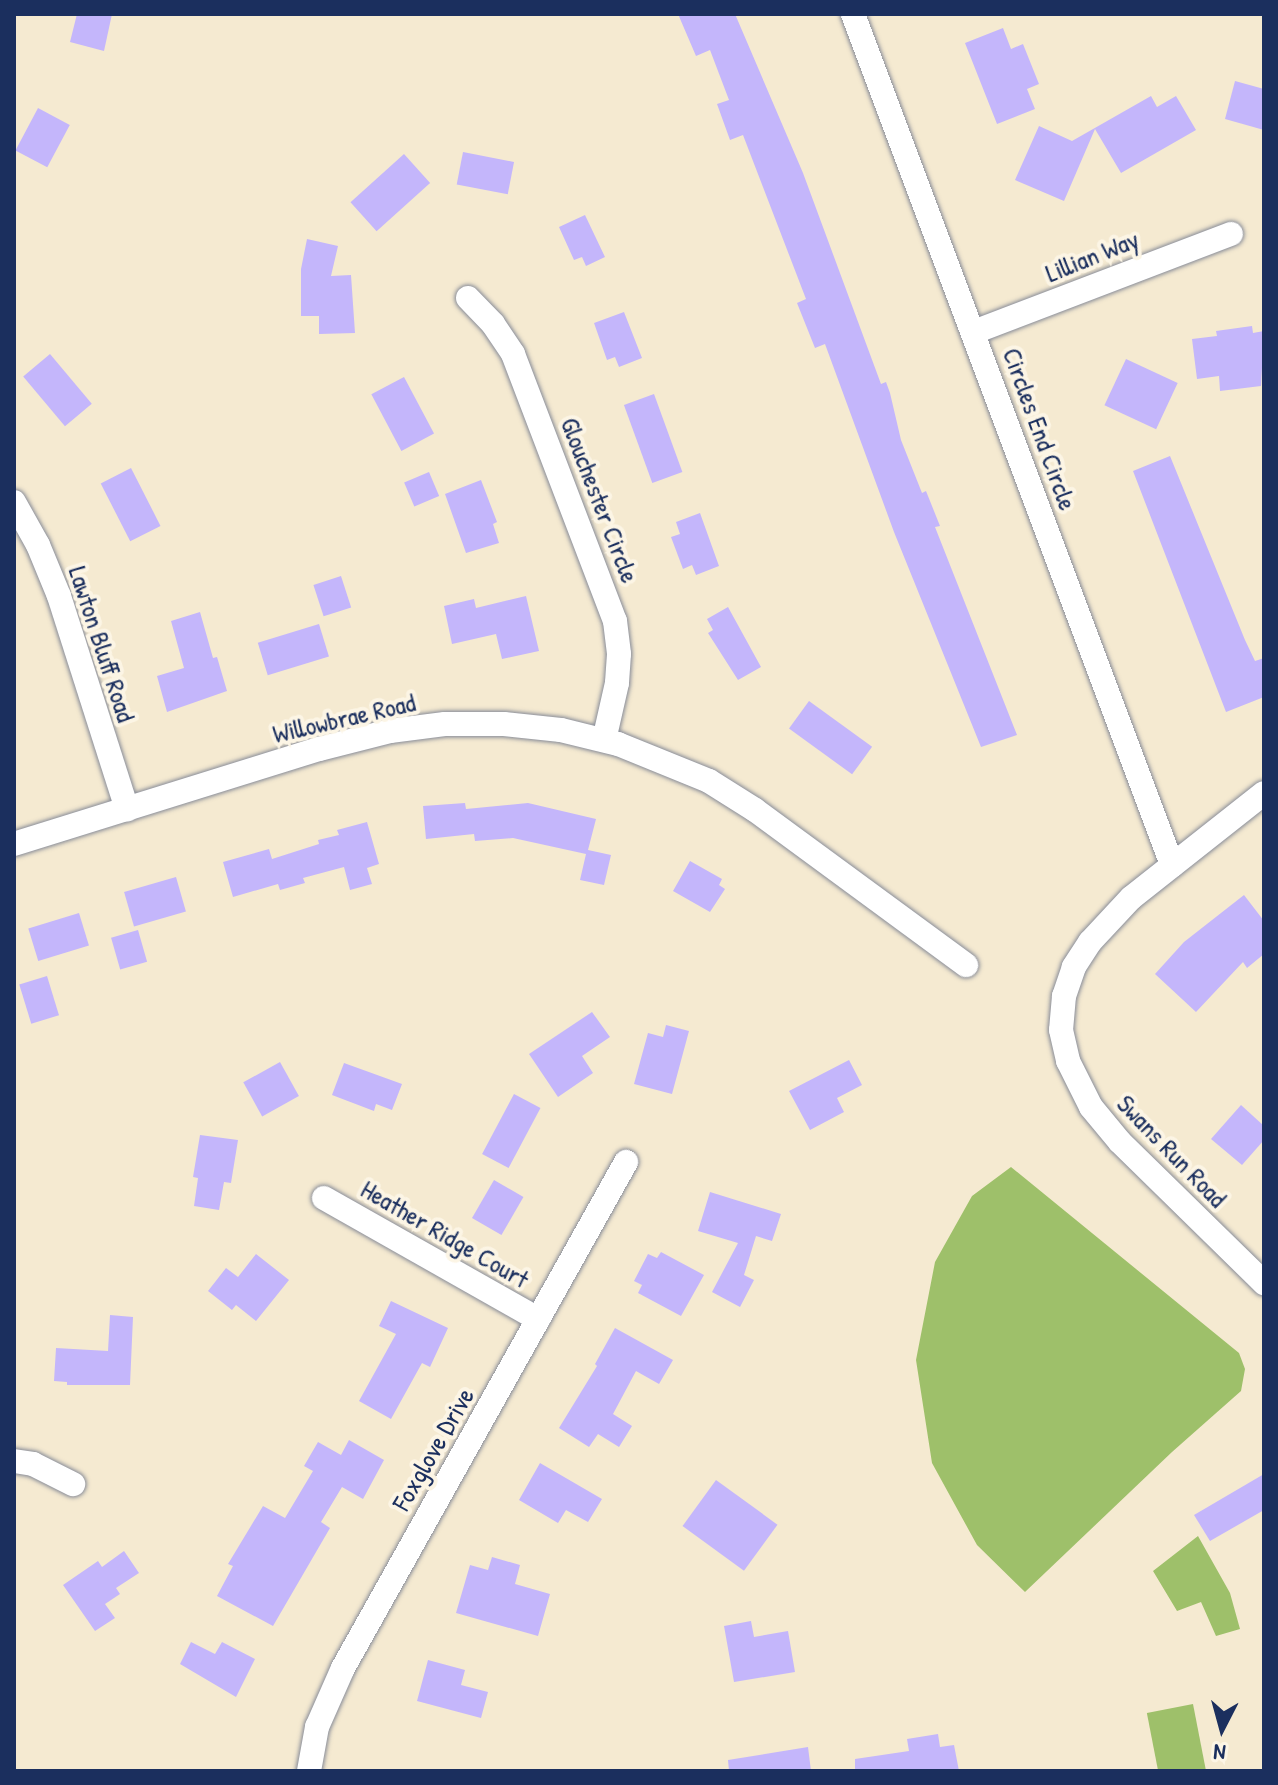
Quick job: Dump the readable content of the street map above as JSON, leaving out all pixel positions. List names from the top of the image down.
{
  "streets": {
    "street": [
      "Lillian Way",
      "Circles End Circle",
      "Glouchester Circle",
      "Lawton Bluff Road",
      "Willowbrae Road",
      "Swans Run Road",
      "Heather Ridge Court",
      "Foxglove Drive"
    ]
  },
  "crossings": [
    ["Lillian Way", "Circles End Circle"],
    ["Circles End Circle", "Swans Run Road"],
    ["Glouchester Circle", "Willowbrae Road"],
    ["Lawton Bluff Road", "Willowbrae Road"],
    ["Heather Ridge Court", "Foxglove Drive"]
  ],
  "north": "bottom"
}
